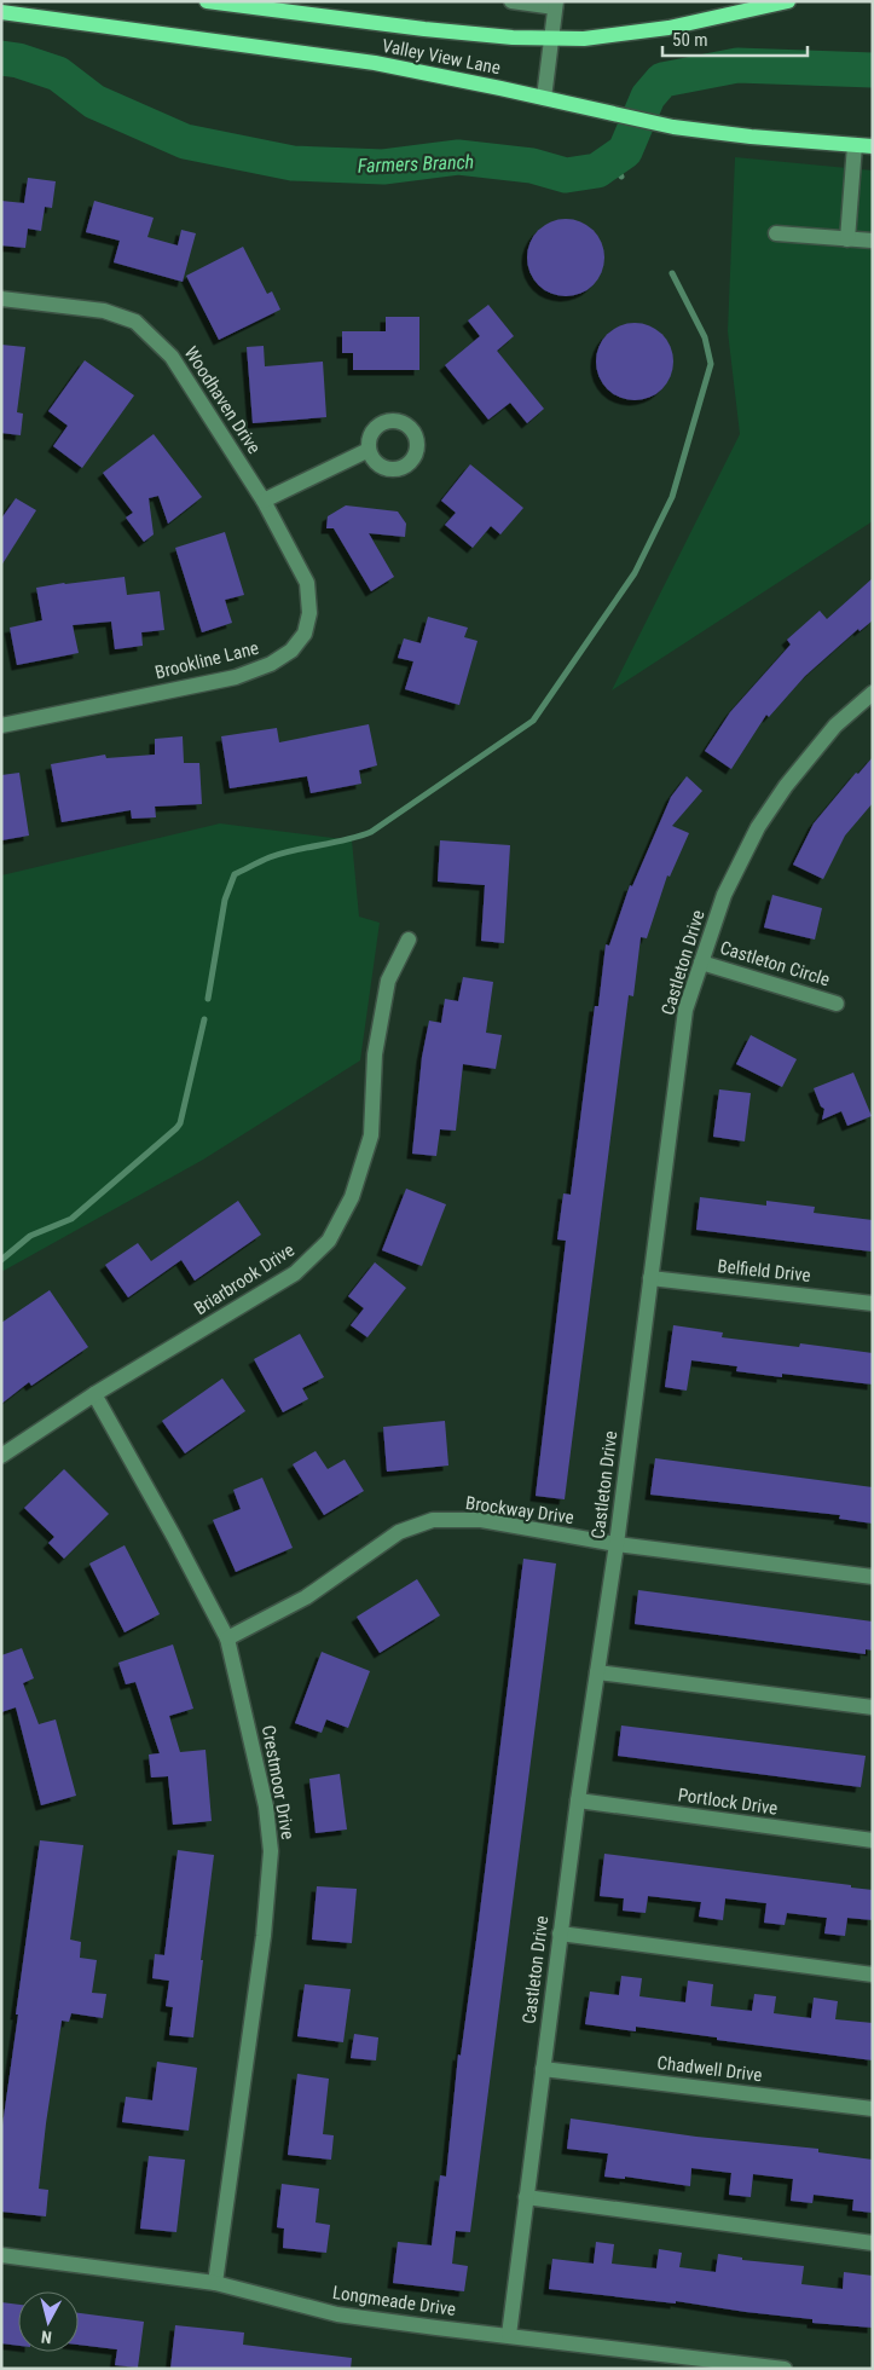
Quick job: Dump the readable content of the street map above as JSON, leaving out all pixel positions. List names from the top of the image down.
{
  "streets": {
    "main road": ["Valley View Lane"],
    "street": [
      "Woodhaven Drive",
      "Brookline Lane",
      "Castleton Drive",
      "Castleton Circle",
      "Belfield Drive",
      "Briarbrook Drive",
      "Brockway Drive",
      "Crestmoor Drive",
      "Portlock Drive",
      "Chadwell Drive",
      "Longmeade Drive"
    ]
  },
  "crossings": [
    ["Woodhaven Drive", "Brookline Lane"],
    ["Castleton Drive", "Castleton Circle"],
    ["Castleton Drive", "Belfield Drive"],
    ["Castleton Drive", "Brockway Drive"],
    ["Castleton Drive", "Portlock Drive"],
    ["Castleton Drive", "Chadwell Drive"],
    ["Castleton Drive", "Longmeade Drive"],
    ["Briarbrook Drive", "Crestmoor Drive"],
    ["Brockway Drive", "Crestmoor Drive"],
    ["Crestmoor Drive", "Longmeade Drive"]
  ],
  "water": ["Farmers Branch"],
  "scale_bar": "50 m",
  "north": "bottom"
}
